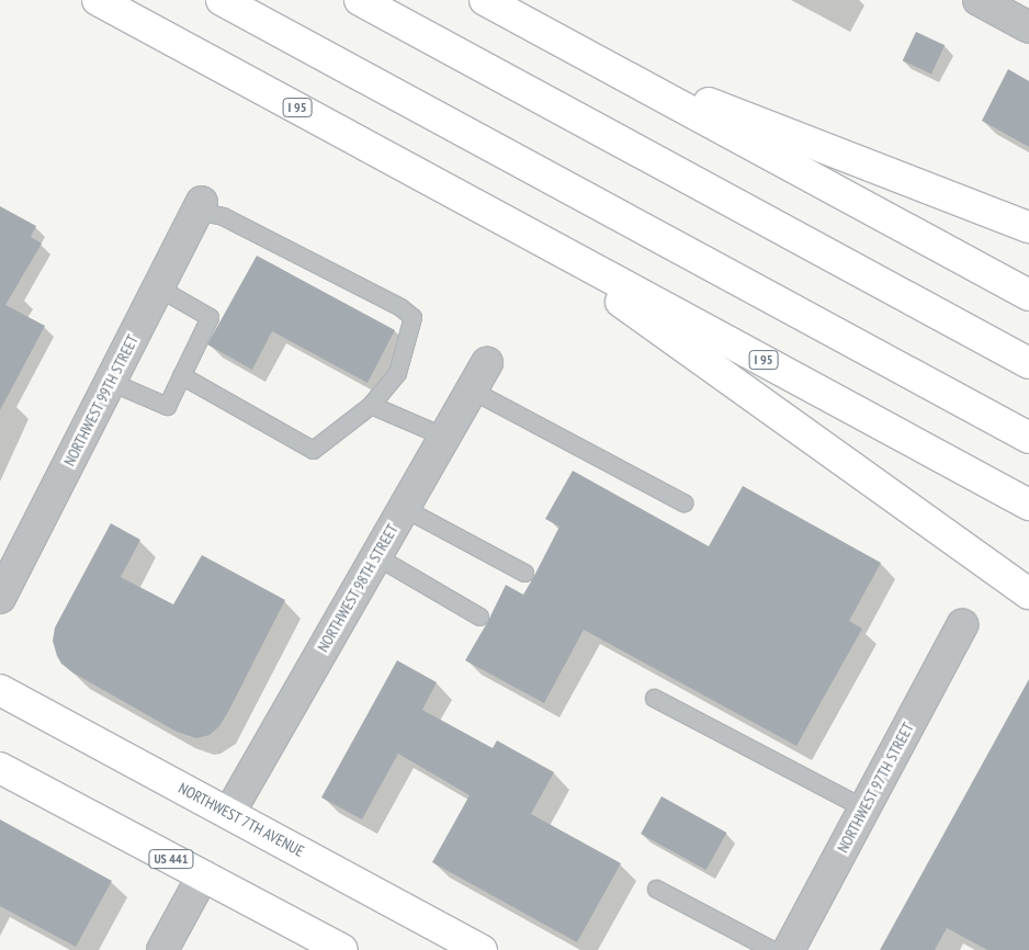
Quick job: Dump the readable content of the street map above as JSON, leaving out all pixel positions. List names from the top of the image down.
{
  "streets": {
    "main road": ["I 95", "NORTHWEST 7TH AVENUE", "US 441"],
    "street": ["NORTHWEST 99TH STREET", "NORTHWEST 98TH STREET", "NORTHWEST 97TH STREET"]
  },
  "crossings": [
    ["NORTHWEST 98TH STREET", "NORTHWEST 7TH AVENUE"]
  ]
}
